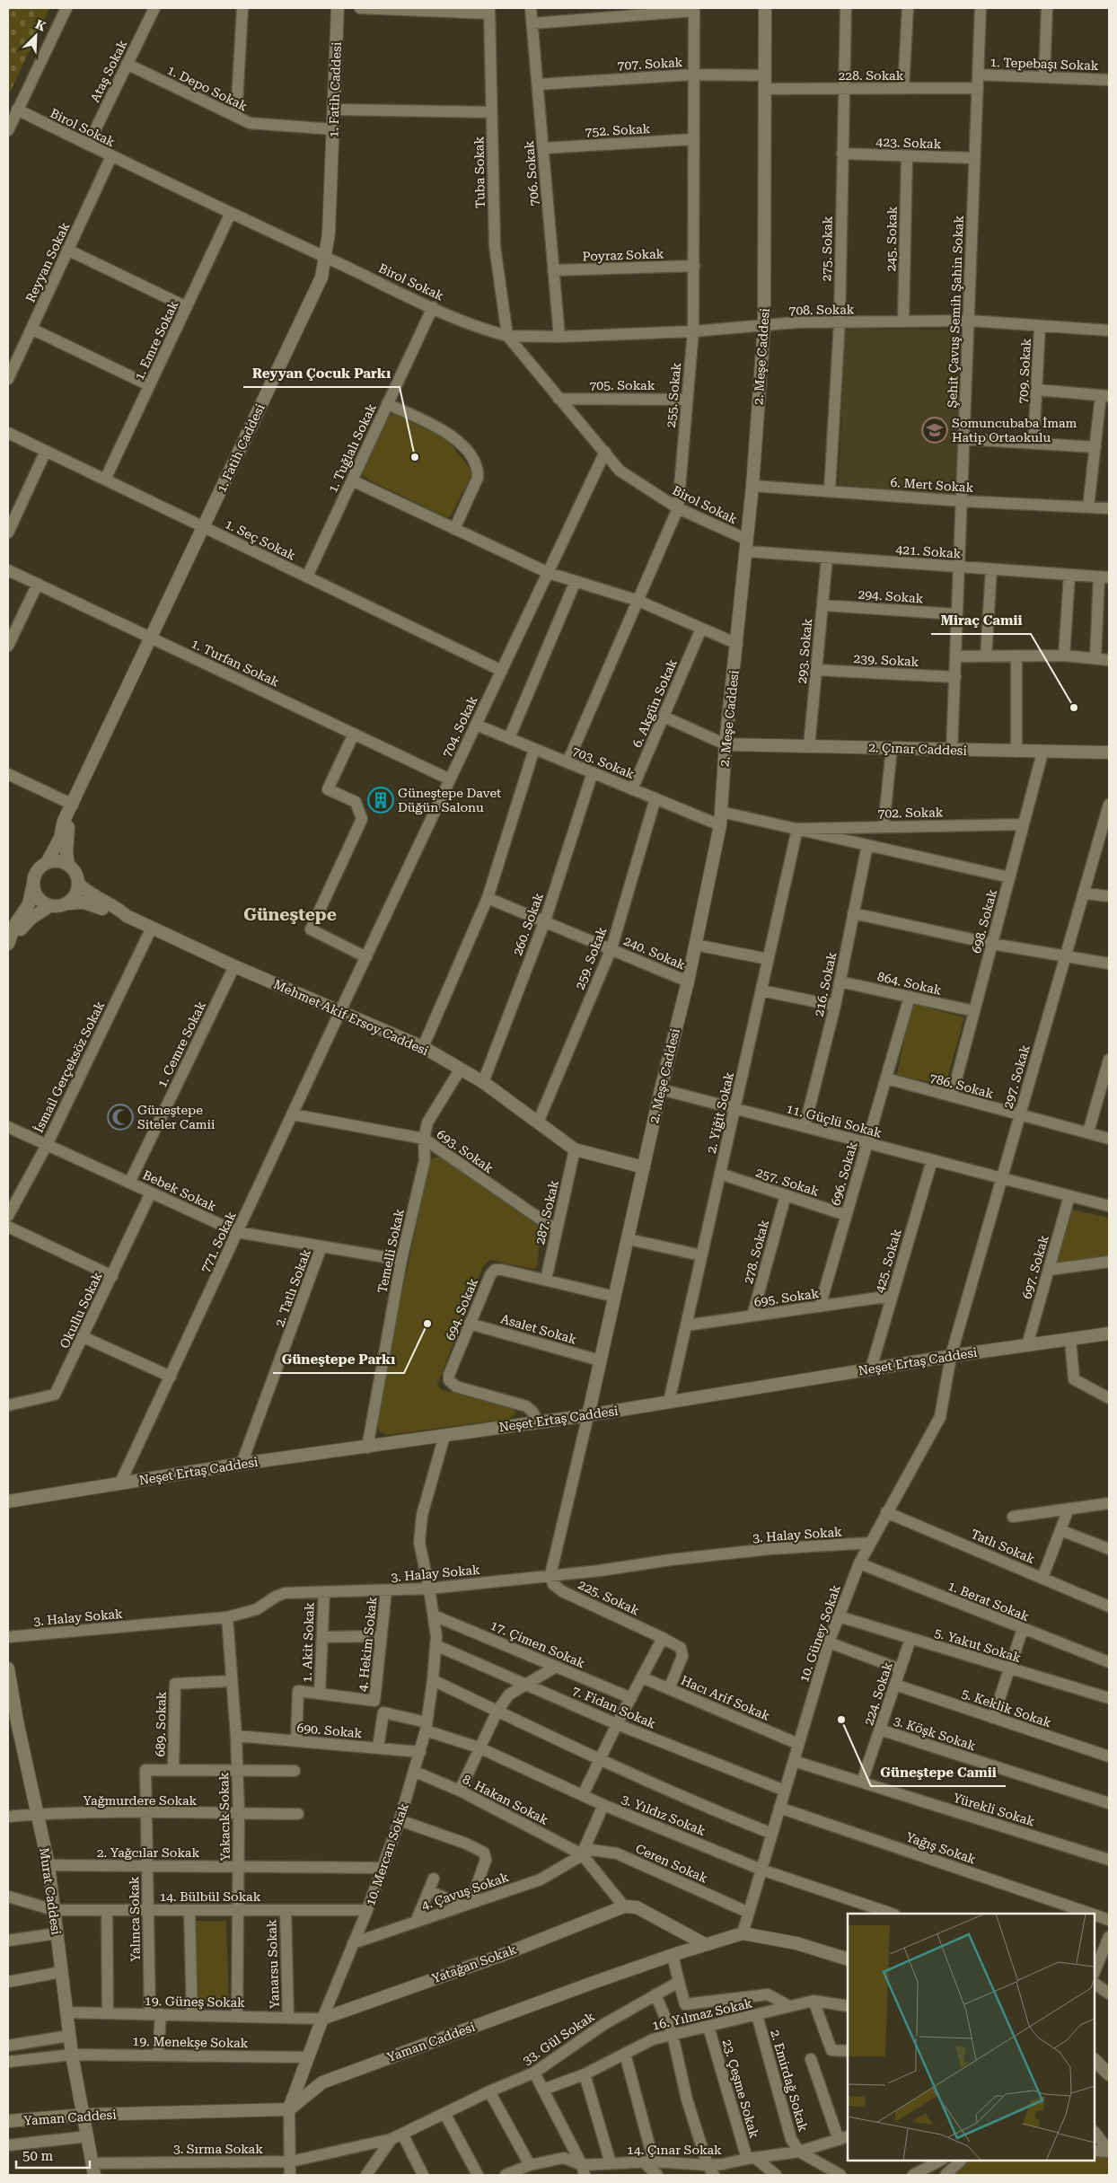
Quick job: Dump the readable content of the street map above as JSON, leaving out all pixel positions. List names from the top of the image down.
{
  "streets": {
    "street": [
      "707. Sokak",
      "1. Tepebaşı Sokak",
      "Ataş Sokak",
      "228. Sokak",
      "1. Depo Sokak",
      "1. Fatih Caddesi",
      "Birol Sokak",
      "752. Sokak",
      "423. Sokak",
      "Tuba Sokak",
      "706. Sokak",
      "245. Sokak",
      "275. Sokak",
      "Poyraz Sokak",
      "Reyyan Sokak",
      "708. Sokak",
      "Şehit Çavuş Semih Şahin Sokak",
      "1. Emre Sokak",
      "2. Meşe Caddesi",
      "709. Sokak",
      "705. Sokak",
      "255. Sokak",
      "1. Tuğlalı Sokak",
      "6. Mert Sokak",
      "1. Seç Sokak",
      "421. Sokak",
      "294. Sokak",
      "293. Sokak",
      "239. Sokak",
      "1. Turfan Sokak",
      "6. Akgün Sokak",
      "704. Sokak",
      "2. Çınar Caddesi",
      "703. Sokak",
      "702. Sokak",
      "698. Sokak",
      "260. Sokak",
      "240. Sokak",
      "259. Sokak",
      "864. Sokak",
      "216. Sokak",
      "Mehmet Akif Ersoy Caddesi",
      "1. Cemre Sokak",
      "İsmail Gerçeksöz Sokak",
      "297. Sokak",
      "786. Sokak",
      "2. Yiğit Sokak",
      "11. Güçlü Sokak",
      "693. Sokak",
      "696. Sokak",
      "257. Sokak",
      "Bebek Sokak",
      "287. Sokak",
      "771. Sokak",
      "Temelli Sokak",
      "278. Sokak",
      "425. Sokak",
      "697. Sokak",
      "2. Tatlı Sokak",
      "695. Sokak",
      "694. Sokak",
      "Okullu Sokak",
      "Asalet Sokak",
      "Neşet Ertaş Caddesi",
      "3. Halay Sokak",
      "Tatlı Sokak",
      "225. Sokak",
      "1. Berat Sokak",
      "10. Güney Sokak",
      "1. Akit Sokak",
      "4. Hekim Sokak",
      "17. Çimen Sokak",
      "5. Yakut Sokak",
      "224. Sokak",
      "Hacı Arif Sokak",
      "7. Fidan Sokak",
      "5. Keklik Sokak",
      "689. Sokak",
      "690. Sokak",
      "3. Köşk Sokak",
      "8. Hakan Sokak",
      "Yağmurdere Sokak",
      "Yürekli Sokak",
      "3. Yıldız Sokak",
      "Yakacık Sokak",
      "Yağış Sokak",
      "2. Yağcılar Sokak",
      "10. Mercan Sokak",
      "Ceren Sokak",
      "Murat Caddesi",
      "4. Çavuş Sokak",
      "14. Bülbül Sokak",
      "Yalınca Sokak",
      "Yanarsu Sokak",
      "Yatağan Sokak",
      "19. Güneş Sokak",
      "16. Yılmaz Sokak",
      "33. Gül Sokak",
      "19. Menekşe Sokak",
      "Yaman Caddesi",
      "2. Emirdağ Sokak",
      "23. Çeşme Sokak",
      "3. Sırma Sokak",
      "14. Çınar Sokak"
    ]
  },
  "crossings": [
    ["707. Sokak", "706. Sokak"],
    ["707. Sokak", "2. Meşe Caddesi"],
    ["707. Sokak", "255. Sokak"],
    ["1. Tepebaşı Sokak", "Şehit Çavuş Semih Şahin Sokak"],
    ["Ataş Sokak", "1. Depo Sokak"],
    ["Ataş Sokak", "Birol Sokak"],
    ["228. Sokak", "275. Sokak"],
    ["228. Sokak", "Şehit Çavuş Semih Şahin Sokak"],
    ["228. Sokak", "2. Meşe Caddesi"],
    ["1. Depo Sokak", "1. Fatih Caddesi"],
    ["1. Fatih Caddesi", "Birol Sokak"],
    ["1. Fatih Caddesi", "1. Seç Sokak"],
    ["1. Fatih Caddesi", "1. Turfan Sokak"],
    ["1. Fatih Caddesi", "Mehmet Akif Ersoy Caddesi"],
    ["Birol Sokak", "Tuba Sokak"],
    ["Birol Sokak", "Reyyan Sokak"],
    ["Birol Sokak", "708. Sokak"],
    ["Birol Sokak", "1. Emre Sokak"],
    ["Birol Sokak", "2. Meşe Caddesi"],
    ["Birol Sokak", "705. Sokak"],
    ["Birol Sokak", "255. Sokak"],
    ["Birol Sokak", "1. Tuğlalı Sokak"],
    ["Birol Sokak", "421. Sokak"],
    ["Birol Sokak", "704. Sokak"],
    ["752. Sokak", "706. Sokak"],
    ["752. Sokak", "255. Sokak"],
    ["423. Sokak", "245. Sokak"],
    ["423. Sokak", "275. Sokak"],
    ["423. Sokak", "Şehit Çavuş Semih Şahin Sokak"],
    ["Tuba Sokak", "708. Sokak"],
    ["706. Sokak", "Poyraz Sokak"],
    ["706. Sokak", "708. Sokak"],
    ["245. Sokak", "708. Sokak"],
    ["275. Sokak", "708. Sokak"],
    ["275. Sokak", "6. Mert Sokak"],
    ["Poyraz Sokak", "255. Sokak"],
    ["708. Sokak", "Şehit Çavuş Semih Şahin Sokak"],
    ["708. Sokak", "2. Meşe Caddesi"],
    ["708. Sokak", "709. Sokak"],
    ["708. Sokak", "255. Sokak"],
    ["Şehit Çavuş Semih Şahin Sokak", "6. Mert Sokak"],
    ["Şehit Çavuş Semih Şahin Sokak", "421. Sokak"],
    ["Şehit Çavuş Semih Şahin Sokak", "294. Sokak"],
    ["Şehit Çavuş Semih Şahin Sokak", "239. Sokak"],
    ["Şehit Çavuş Semih Şahin Sokak", "2. Çınar Caddesi"],
    ["1. Emre Sokak", "1. Seç Sokak"],
    ["2. Meşe Caddesi", "6. Mert Sokak"],
    ["2. Meşe Caddesi", "421. Sokak"],
    ["2. Meşe Caddesi", "2. Çınar Caddesi"],
    ["2. Meşe Caddesi", "703. Sokak"],
    ["2. Meşe Caddesi", "702. Sokak"],
    ["2. Meşe Caddesi", "240. Sokak"],
    ["2. Meşe Caddesi", "Mehmet Akif Ersoy Caddesi"],
    ["2. Meşe Caddesi", "11. Güçlü Sokak"],
    ["2. Meşe Caddesi", "694. Sokak"],
    ["2. Meşe Caddesi", "Asalet Sokak"],
    ["2. Meşe Caddesi", "Neşet Ertaş Caddesi"],
    ["705. Sokak", "255. Sokak"],
    ["255. Sokak", "703. Sokak"],
    ["1. Tuğlalı Sokak", "1. Seç Sokak"],
    ["1. Seç Sokak", "704. Sokak"],
    ["421. Sokak", "293. Sokak"],
    ["294. Sokak", "293. Sokak"],
    ["293. Sokak", "239. Sokak"],
    ["293. Sokak", "2. Çınar Caddesi"],
    ["1. Turfan Sokak", "704. Sokak"],
    ["6. Akgün Sokak", "703. Sokak"],
    ["704. Sokak", "703. Sokak"],
    ["704. Sokak", "Mehmet Akif Ersoy Caddesi"],
    ["704. Sokak", "771. Sokak"],
    ["2. Çınar Caddesi", "698. Sokak"],
    ["703. Sokak", "260. Sokak"],
    ["703. Sokak", "259. Sokak"],
    ["702. Sokak", "698. Sokak"],
    ["702. Sokak", "216. Sokak"],
    ["702. Sokak", "2. Yiğit Sokak"],
    ["698. Sokak", "864. Sokak"],
    ["698. Sokak", "786. Sokak"],
    ["260. Sokak", "240. Sokak"],
    ["260. Sokak", "Mehmet Akif Ersoy Caddesi"],
    ["240. Sokak", "259. Sokak"],
    ["259. Sokak", "Mehmet Akif Ersoy Caddesi"],
    ["864. Sokak", "216. Sokak"],
    ["864. Sokak", "696. Sokak"],
    ["216. Sokak", "11. Güçlü Sokak"],
    ["Mehmet Akif Ersoy Caddesi", "1. Cemre Sokak"],
    ["Mehmet Akif Ersoy Caddesi", "İsmail Gerçeksöz Sokak"],
    ["Mehmet Akif Ersoy Caddesi", "287. Sokak"],
    ["Mehmet Akif Ersoy Caddesi", "771. Sokak"],
    ["Mehmet Akif Ersoy Caddesi", "Temelli Sokak"],
    ["1. Cemre Sokak", "Bebek Sokak"],
    ["İsmail Gerçeksöz Sokak", "Bebek Sokak"],
    ["297. Sokak", "786. Sokak"],
    ["297. Sokak", "11. Güçlü Sokak"],
    ["297. Sokak", "Neşet Ertaş Caddesi"],
    ["297. Sokak", "10. Güney Sokak"],
    ["786. Sokak", "696. Sokak"],
    ["2. Yiğit Sokak", "11. Güçlü Sokak"],
    ["2. Yiğit Sokak", "257. Sokak"],
    ["2. Yiğit Sokak", "695. Sokak"],
    ["2. Yiğit Sokak", "Neşet Ertaş Caddesi"],
    ["11. Güçlü Sokak", "696. Sokak"],
    ["11. Güçlü Sokak", "425. Sokak"],
    ["11. Güçlü Sokak", "697. Sokak"],
    ["693. Sokak", "287. Sokak"],
    ["693. Sokak", "771. Sokak"],
    ["693. Sokak", "Temelli Sokak"],
    ["696. Sokak", "257. Sokak"],
    ["696. Sokak", "695. Sokak"],
    ["257. Sokak", "278. Sokak"],
    ["Bebek Sokak", "771. Sokak"],
    ["Bebek Sokak", "Temelli Sokak"],
    ["Bebek Sokak", "2. Tatlı Sokak"],
    ["Bebek Sokak", "Okullu Sokak"],
    ["287. Sokak", "694. Sokak"],
    ["771. Sokak", "Neşet Ertaş Caddesi"],
    ["Temelli Sokak", "Neşet Ertaş Caddesi"],
    ["278. Sokak", "695. Sokak"],
    ["425. Sokak", "695. Sokak"],
    ["425. Sokak", "Neşet Ertaş Caddesi"],
    ["697. Sokak", "Neşet Ertaş Caddesi"],
    ["2. Tatlı Sokak", "Neşet Ertaş Caddesi"],
    ["694. Sokak", "Asalet Sokak"],
    ["694. Sokak", "Neşet Ertaş Caddesi"],
    ["Neşet Ertaş Caddesi", "10. Güney Sokak"],
    ["Neşet Ertaş Caddesi", "10. Mercan Sokak"],
    ["3. Halay Sokak", "225. Sokak"],
    ["3. Halay Sokak", "10. Güney Sokak"],
    ["3. Halay Sokak", "1. Akit Sokak"],
    ["3. Halay Sokak", "4. Hekim Sokak"],
    ["3. Halay Sokak", "Yakacık Sokak"],
    ["3. Halay Sokak", "10. Mercan Sokak"],
    ["Tatlı Sokak", "10. Güney Sokak"],
    ["225. Sokak", "Hacı Arif Sokak"],
    ["1. Berat Sokak", "10. Güney Sokak"],
    ["10. Güney Sokak", "5. Yakut Sokak"],
    ["10. Güney Sokak", "Hacı Arif Sokak"],
    ["10. Güney Sokak", "7. Fidan Sokak"],
    ["10. Güney Sokak", "Yürekli Sokak"],
    ["10. Güney Sokak", "3. Yıldız Sokak"],
    ["10. Güney Sokak", "Yağış Sokak"],
    ["10. Güney Sokak", "Ceren Sokak"],
    ["10. Güney Sokak", "Yaman Caddesi"],
    ["1. Akit Sokak", "4. Hekim Sokak"],
    ["17. Çimen Sokak", "10. Mercan Sokak"],
    ["5. Yakut Sokak", "224. Sokak"],
    ["224. Sokak", "5. Keklik Sokak"],
    ["224. Sokak", "3. Köşk Sokak"],
    ["224. Sokak", "Yürekli Sokak"],
    ["7. Fidan Sokak", "10. Mercan Sokak"],
    ["689. Sokak", "Yakacık Sokak"],
    ["689. Sokak", "Yalınca Sokak"],
    ["690. Sokak", "3. Yıldız Sokak"],
    ["690. Sokak", "Yakacık Sokak"],
    ["690. Sokak", "10. Mercan Sokak"],
    ["8. Hakan Sokak", "10. Mercan Sokak"],
    ["8. Hakan Sokak", "Ceren Sokak"],
    ["8. Hakan Sokak", "4. Çavuş Sokak"],
    ["Yağmurdere Sokak", "Yakacık Sokak"],
    ["Yağmurdere Sokak", "Murat Caddesi"],
    ["Yağmurdere Sokak", "Yalınca Sokak"],
    ["3. Yıldız Sokak", "10. Mercan Sokak"],
    ["Yakacık Sokak", "2. Yağcılar Sokak"],
    ["Yakacık Sokak", "14. Bülbül Sokak"],
    ["Yakacık Sokak", "19. Güneş Sokak"],
    ["2. Yağcılar Sokak", "10. Mercan Sokak"],
    ["2. Yağcılar Sokak", "Murat Caddesi"],
    ["2. Yağcılar Sokak", "Yalınca Sokak"],
    ["10. Mercan Sokak", "4. Çavuş Sokak"],
    ["10. Mercan Sokak", "14. Bülbül Sokak"],
    ["10. Mercan Sokak", "Yatağan Sokak"],
    ["10. Mercan Sokak", "19. Güneş Sokak"],
    ["10. Mercan Sokak", "19. Menekşe Sokak"],
    ["10. Mercan Sokak", "Yaman Caddesi"],
    ["Ceren Sokak", "4. Çavuş Sokak"],
    ["Murat Caddesi", "14. Bülbül Sokak"],
    ["Murat Caddesi", "19. Güneş Sokak"],
    ["Murat Caddesi", "19. Menekşe Sokak"],
    ["Murat Caddesi", "Yaman Caddesi"],
    ["Murat Caddesi", "3. Sırma Sokak"],
    ["14. Bülbül Sokak", "Yalınca Sokak"],
    ["14. Bülbül Sokak", "Yanarsu Sokak"],
    ["Yalınca Sokak", "19. Güneş Sokak"],
    ["Yalınca Sokak", "19. Menekşe Sokak"],
    ["Yanarsu Sokak", "19. Güneş Sokak"],
    ["Yatağan Sokak", "19. Güneş Sokak"],
    ["16. Yılmaz Sokak", "2. Emirdağ Sokak"],
    ["16. Yılmaz Sokak", "23. Çeşme Sokak"],
    ["33. Gül Sokak", "3. Sırma Sokak"],
    ["2. Emirdağ Sokak", "14. Çınar Sokak"],
    ["23. Çeşme Sokak", "14. Çınar Sokak"]
  ],
  "districts": ["Güneştepe"],
  "places": {
    "school or university": ["Somuncubaba İmam Hatip Ortaokulu"],
    "other": [
      "Reyyan Çocuk Parkı",
      "Miraç Camii",
      "Güneştepe Parkı",
      "Güneştepe Camii"
    ],
    "building": ["Güneştepe Davet Düğün Salonu"],
    "mosque": ["Güneştepe Siteler Camii"]
  },
  "scale_bar": "50 m",
  "north": "top right"
}
